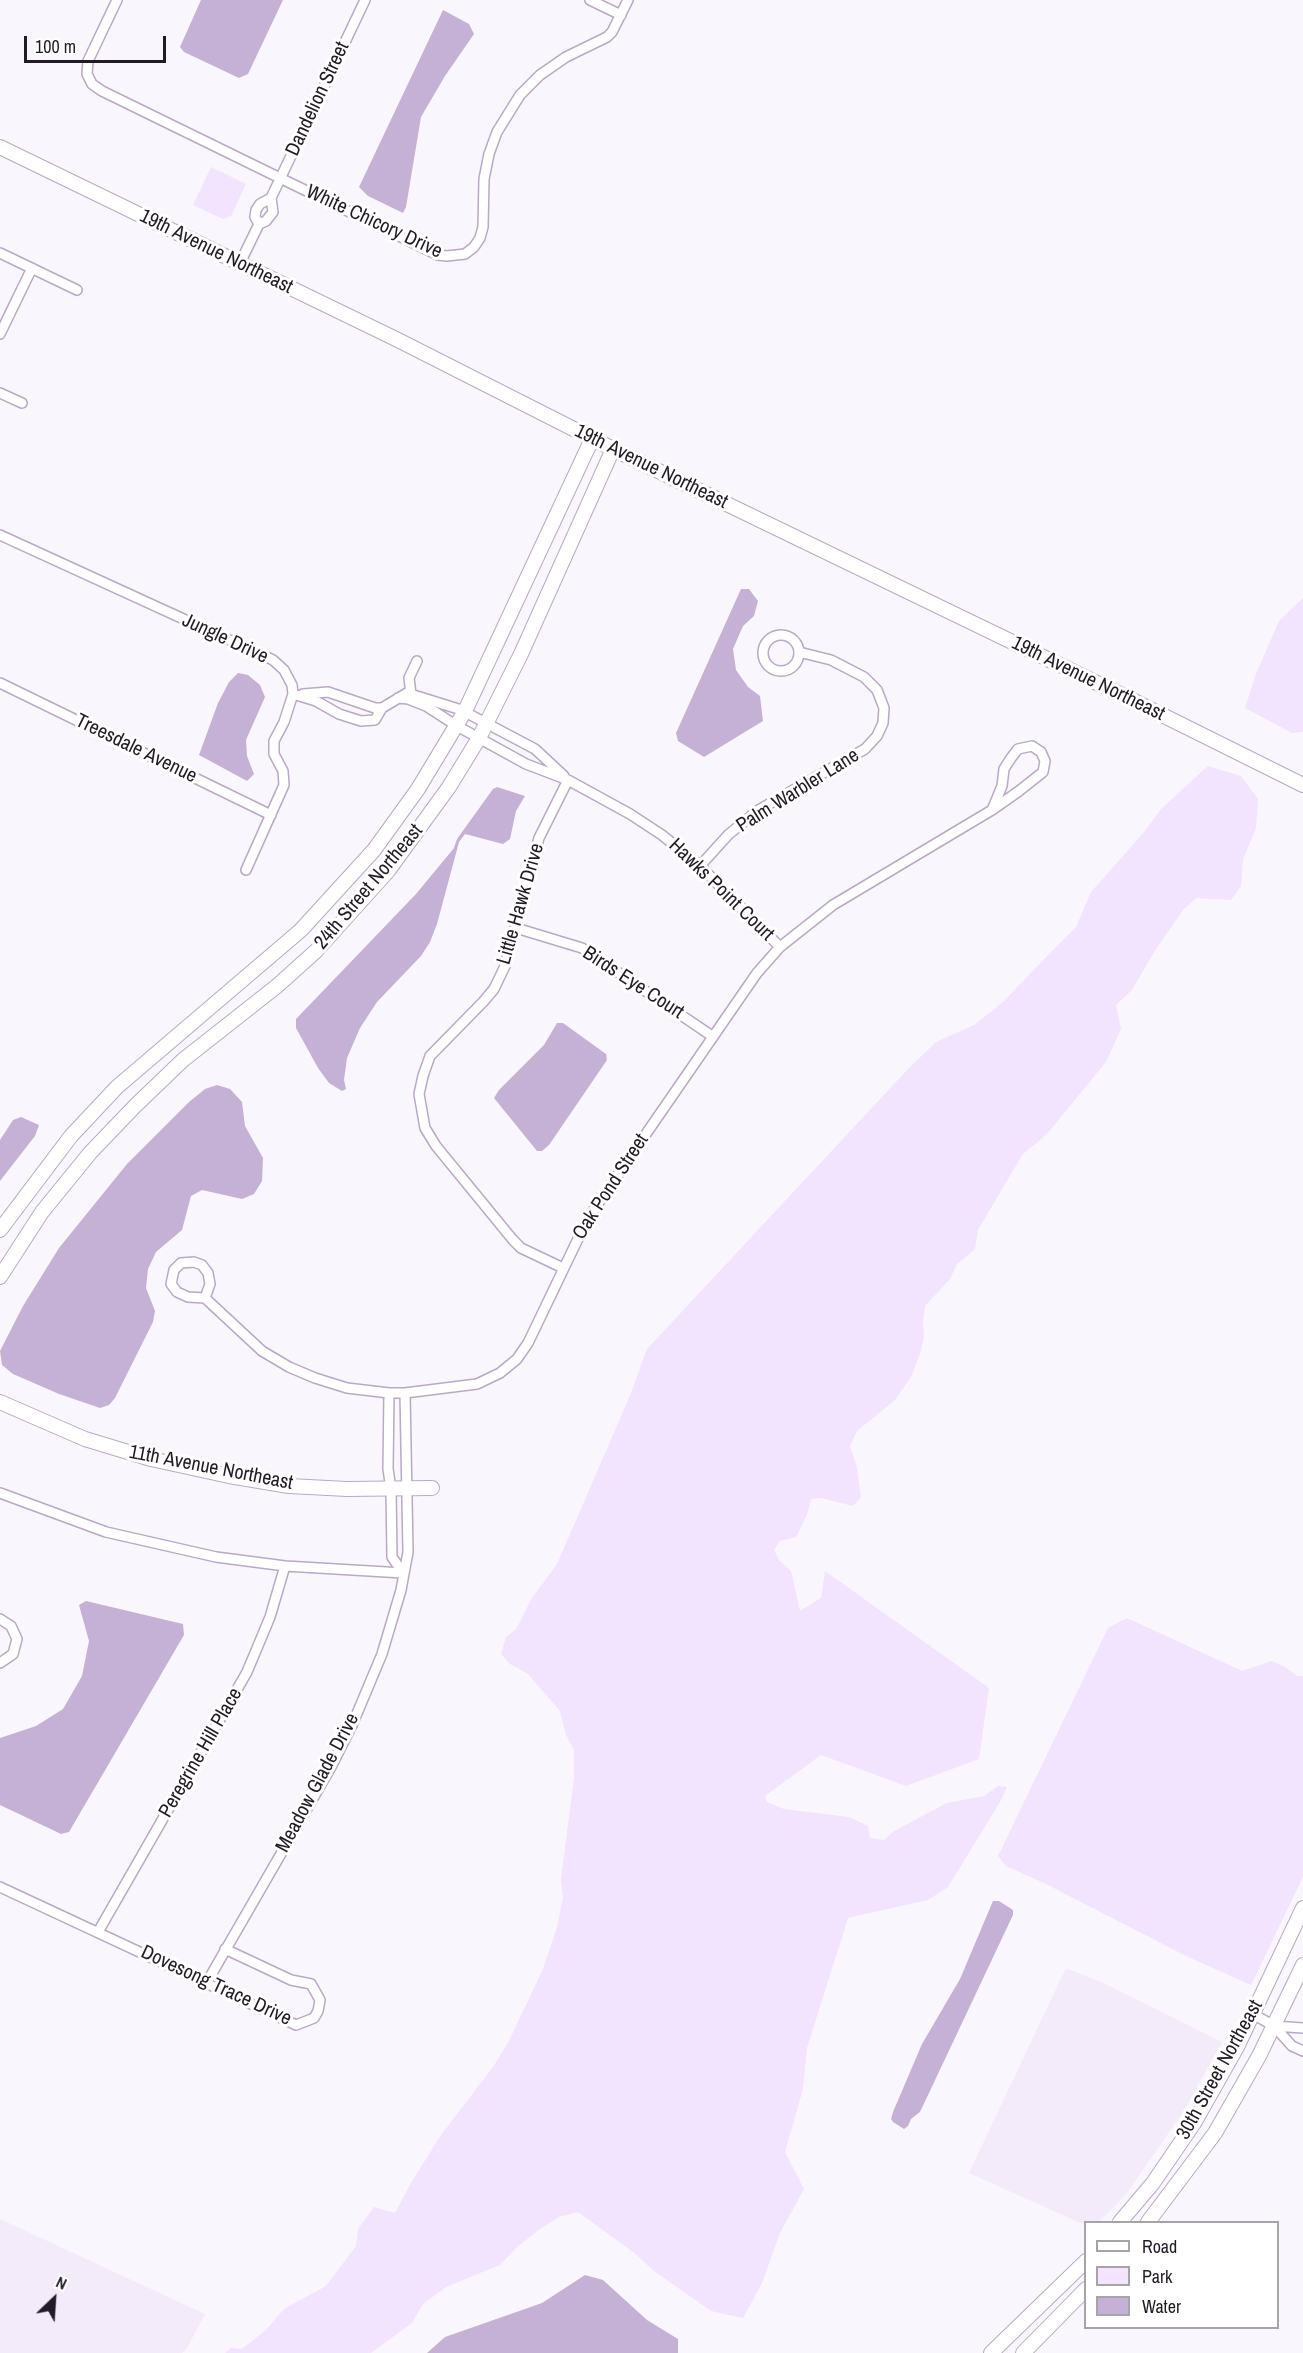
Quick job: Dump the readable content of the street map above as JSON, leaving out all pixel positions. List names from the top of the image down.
{
  "streets": {
    "street": [
      "Dandelion Street",
      "White Chicory Drive",
      "19th Avenue Northeast",
      "Jungle Drive",
      "Treesdale Avenue",
      "Palm Warbler Lane",
      "24th Street Northeast",
      "Hawks Point Court",
      "Little Hawk Drive",
      "Birds Eye Court",
      "Oak Pond Street",
      "11th Avenue Northeast",
      "Peregrine Hill Place",
      "Meadow Glade Drive",
      "Dovesong Trace Drive",
      "30th Street Northeast"
    ]
  },
  "crossings": [
    ["Dandelion Street", "White Chicory Drive"],
    ["Dandelion Street", "19th Avenue Northeast"],
    ["19th Avenue Northeast", "24th Street Northeast"],
    ["Palm Warbler Lane", "Hawks Point Court"],
    ["24th Street Northeast", "Hawks Point Court"],
    ["Hawks Point Court", "Little Hawk Drive"],
    ["Hawks Point Court", "Oak Pond Street"],
    ["Little Hawk Drive", "Birds Eye Court"],
    ["Little Hawk Drive", "Oak Pond Street"],
    ["Birds Eye Court", "Oak Pond Street"],
    ["Oak Pond Street", "Meadow Glade Drive"],
    ["11th Avenue Northeast", "Meadow Glade Drive"],
    ["Peregrine Hill Place", "Dovesong Trace Drive"],
    ["Meadow Glade Drive", "Dovesong Trace Drive"]
  ],
  "legend": ["Road", "Park", "Water"],
  "scale_bar": "100 m",
  "north": "top right"
}
